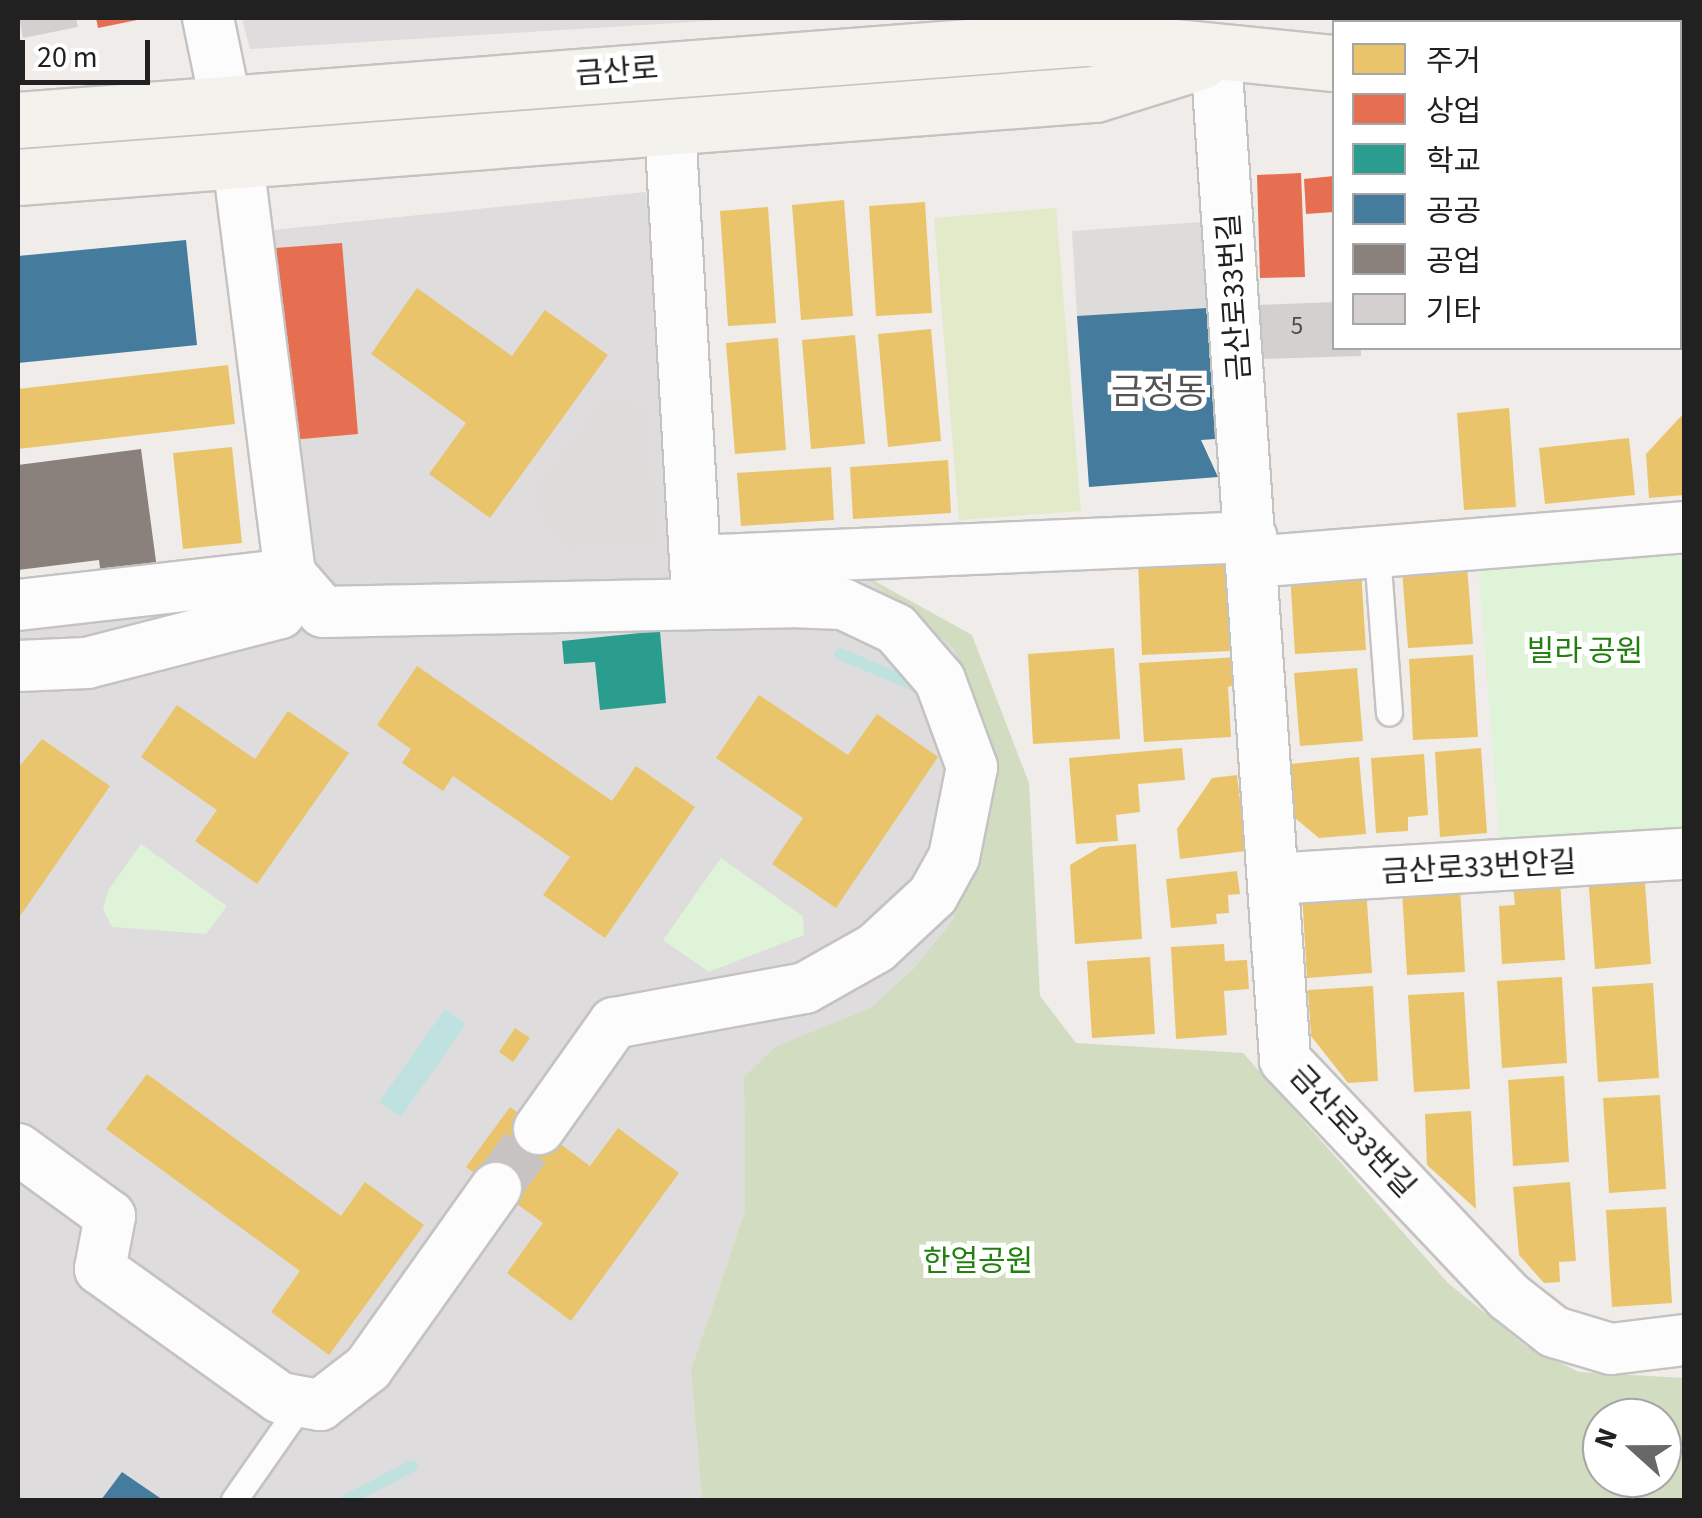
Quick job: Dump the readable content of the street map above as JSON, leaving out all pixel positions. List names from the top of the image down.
{
  "streets": {
    "street": ["금산로", "금산로33번길", "금산로33번안길"]
  },
  "crossings": [
    ["금산로", "금산로33번길"],
    ["금산로33번길", "금산로33번안길"]
  ],
  "districts": ["금정동"],
  "parks": ["빌라 공원", "한얼공원"],
  "house_numbers": ["5"],
  "legend": [
    "주거",
    "상업",
    "학교",
    "공공",
    "공업",
    "기타"
  ],
  "scale_bar": "20 m",
  "north": "left"
}
